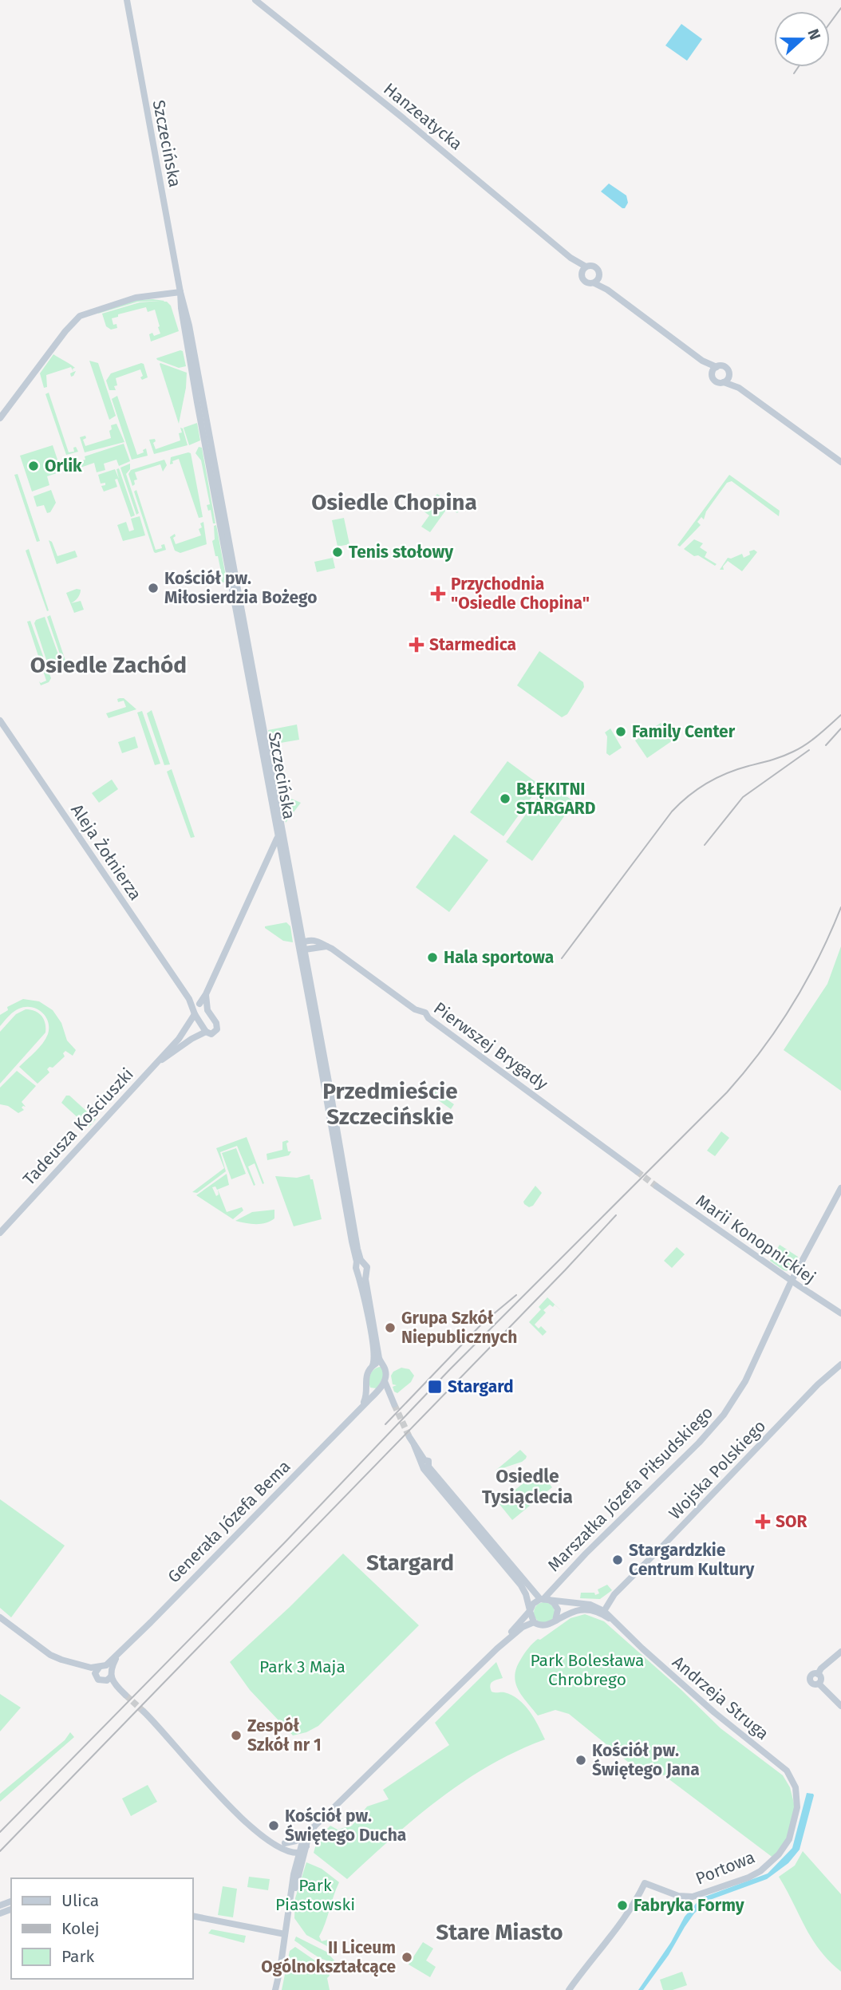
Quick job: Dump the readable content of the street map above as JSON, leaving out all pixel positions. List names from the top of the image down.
{
  "streets": {
    "street": [
      "Hanzeatycka",
      "Szczecińska",
      "Aleja Żołnierza",
      "Pierwszej Brygady",
      "Tadeusza Kościuszki",
      "Marii Konopnickiej",
      "Wojska Polskiego",
      "Marszałka Józefa Piłsudskiego",
      "Generała Józefa Bema",
      "Andrzeja Struga",
      "Portowa"
    ]
  },
  "crossings": [
    ["Szczecińska", "Tadeusza Kościuszki"],
    ["Szczecińska", "Generała Józefa Bema"],
    ["Aleja Żołnierza", "Tadeusza Kościuszki"],
    ["Marii Konopnickiej", "Marszałka Józefa Piłsudskiego"],
    ["Wojska Polskiego", "Andrzeja Struga"],
    ["Marszałka Józefa Piłsudskiego", "Andrzeja Struga"],
    ["Andrzeja Struga", "Portowa"]
  ],
  "districts": [
    "Osiedle Chopina",
    "Osiedle Zachód",
    "Przedmieście Szczecińskie",
    "Osiedle Tysiąclecia",
    "Stargard",
    "Stare Miasto"
  ],
  "parks": ["Park Bolesława Chrobrego", "Park 3 Maja", "Park Piastowski"],
  "places": {
    "other": [
      "Orlik",
      "Tenis stołowy",
      "Kościół pw. Miłosierdzia Bożego",
      "Family Center",
      "BŁĘKITNI STARGARD",
      "Hala sportowa",
      "Grupa Szkół Niepublicznych",
      "Stargardzkie Centrum Kultury",
      "Zespół Szkół nr 1",
      "Kościół pw. Świętego Jana",
      "Kościół pw. Świętego Ducha",
      "Fabryka Formy",
      "II Liceum Ogólnokształcące"
    ],
    "health": ["Przychodnia \"Osiedle Chopina\"", "Starmedica", "SOR"],
    "transit": ["Stargard"]
  },
  "legend": ["Ulica", "Kolej", "Park"],
  "north": "right"
}
